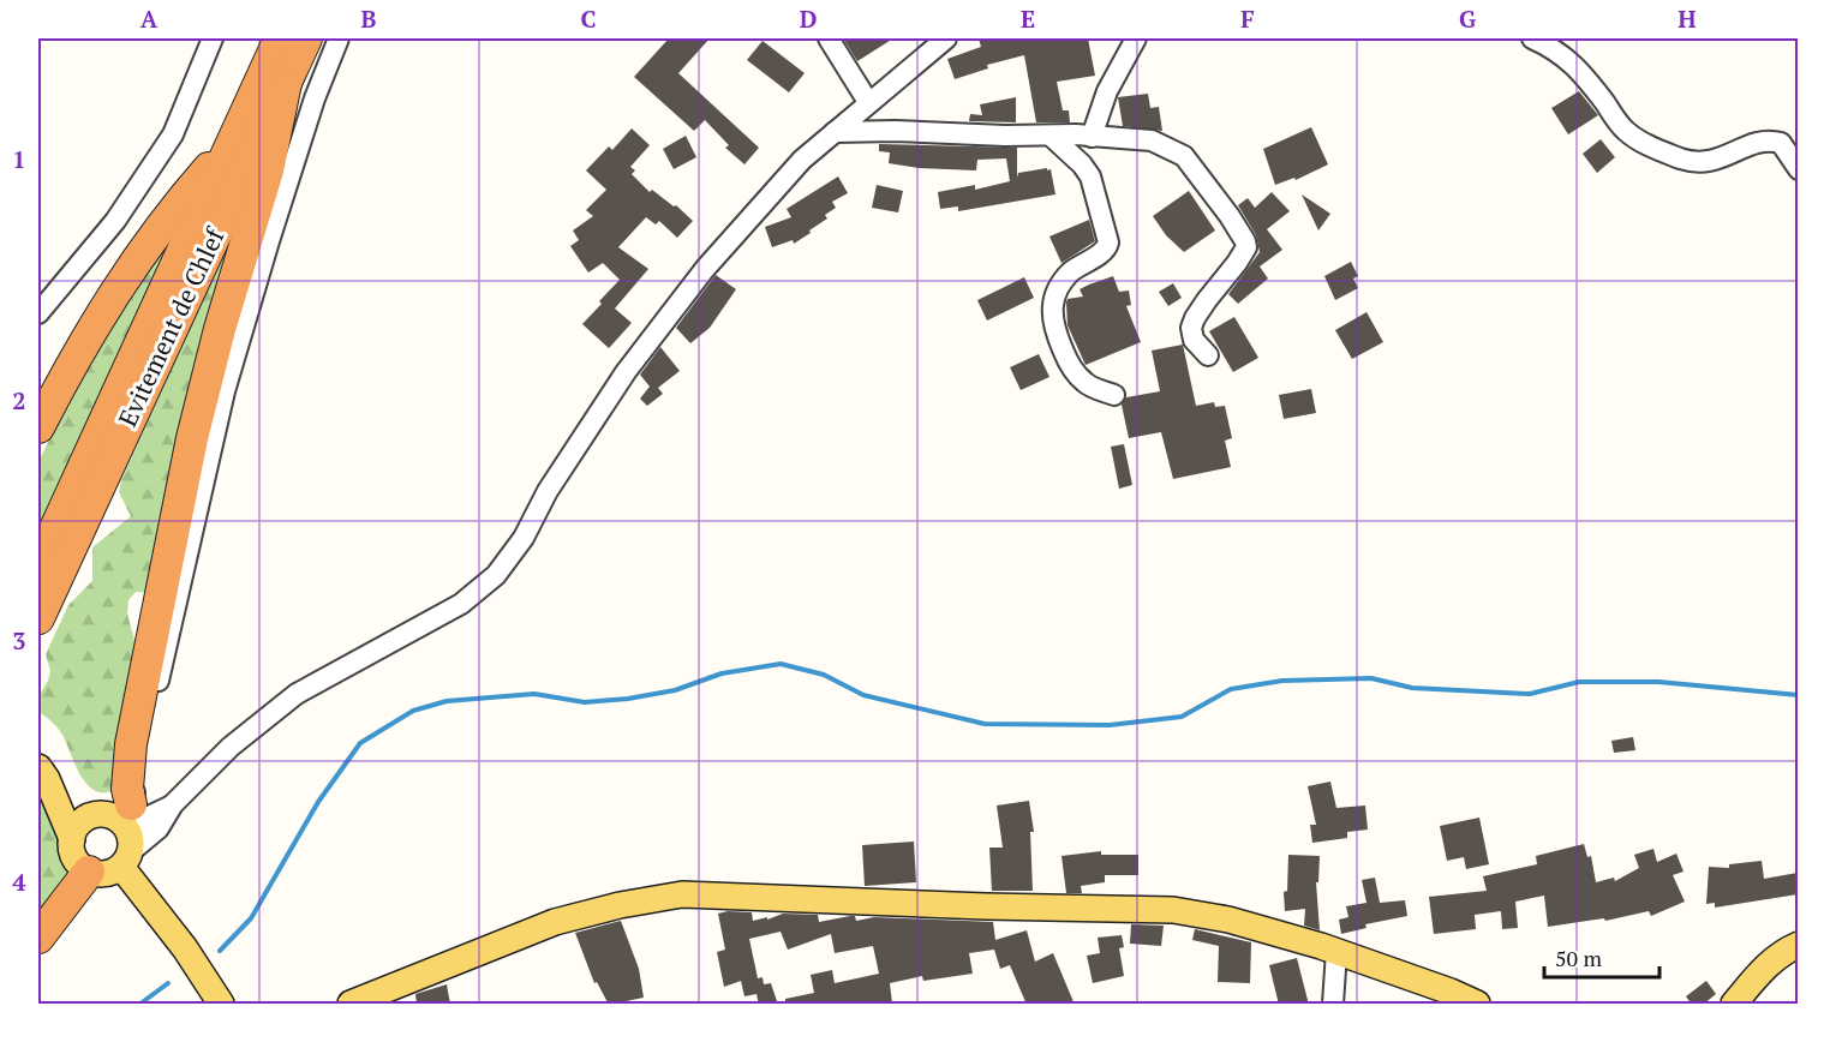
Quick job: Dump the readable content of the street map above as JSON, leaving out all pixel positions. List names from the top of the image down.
{
  "streets": {
    "highway": ["Evitement de Chlef"]
  },
  "scale_bar": "50 m",
  "grid": {
    "columns": [
      "A",
      "B",
      "C",
      "D",
      "E",
      "F",
      "G",
      "H"
    ],
    "rows": [
      "1",
      "2",
      "3",
      "4"
    ]
  }
}
